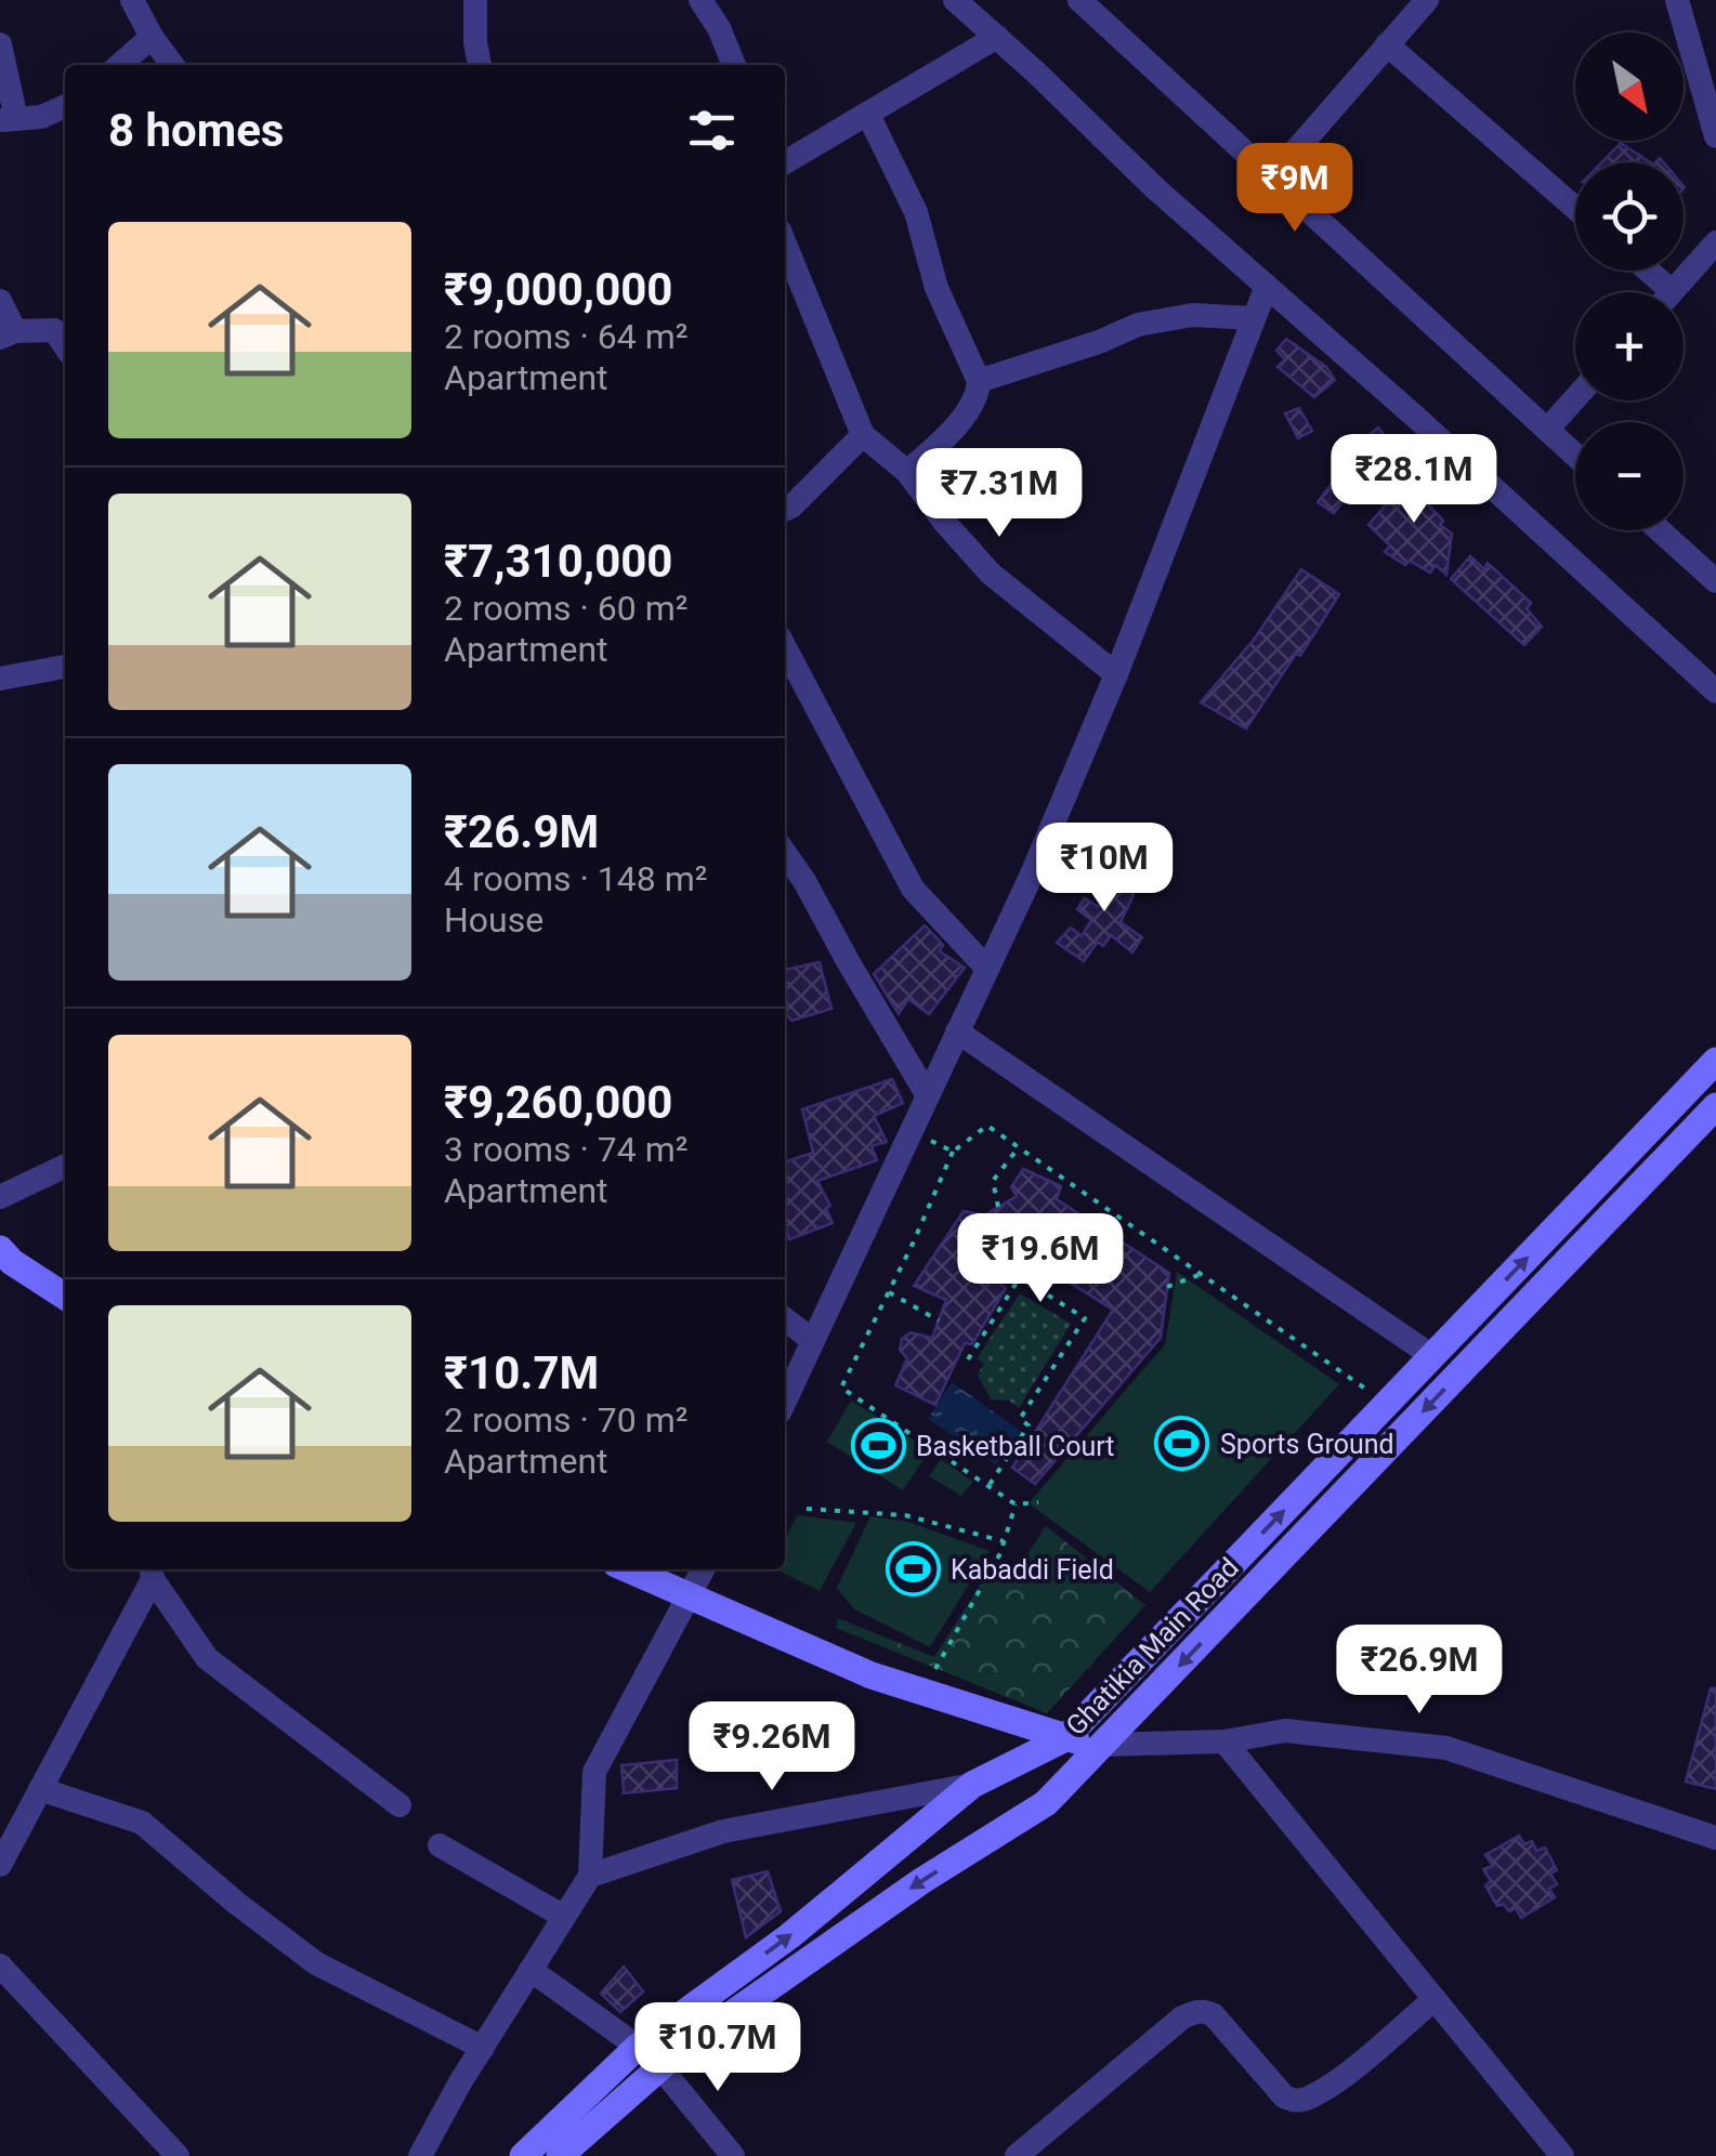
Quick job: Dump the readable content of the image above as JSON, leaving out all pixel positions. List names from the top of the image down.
{
  "streets": {
    "street": ["Ghatikia Main Road"]
  },
  "places": {
    "sports": ["Sports Ground", "Basketball Court", "Kabaddi Field"]
  },
  "north": "bottom right",
  "page": {
    "map_buttons": ["+", "−"],
    "heading": "8 homes",
    "price": [
      "₹9M",
      "₹28.1M",
      "₹7.31M",
      "₹10M",
      "₹19.6M",
      "₹26.9M",
      "₹9.26M",
      "₹10.7M"
    ],
    "list": [
      {
        "name": "₹9,000,000",
        "note": "2 rooms · 64 m² · Apartment"
      },
      {
        "name": "₹7,310,000",
        "note": "2 rooms · 60 m² · Apartment"
      },
      {
        "name": "₹26.9M",
        "note": "4 rooms · 148 m² · House"
      },
      {
        "name": "₹9,260,000",
        "note": "3 rooms · 74 m² · Apartment"
      },
      {
        "name": "₹10.7M",
        "note": "2 rooms · 70 m² · Apartment"
      }
    ]
  }
}
